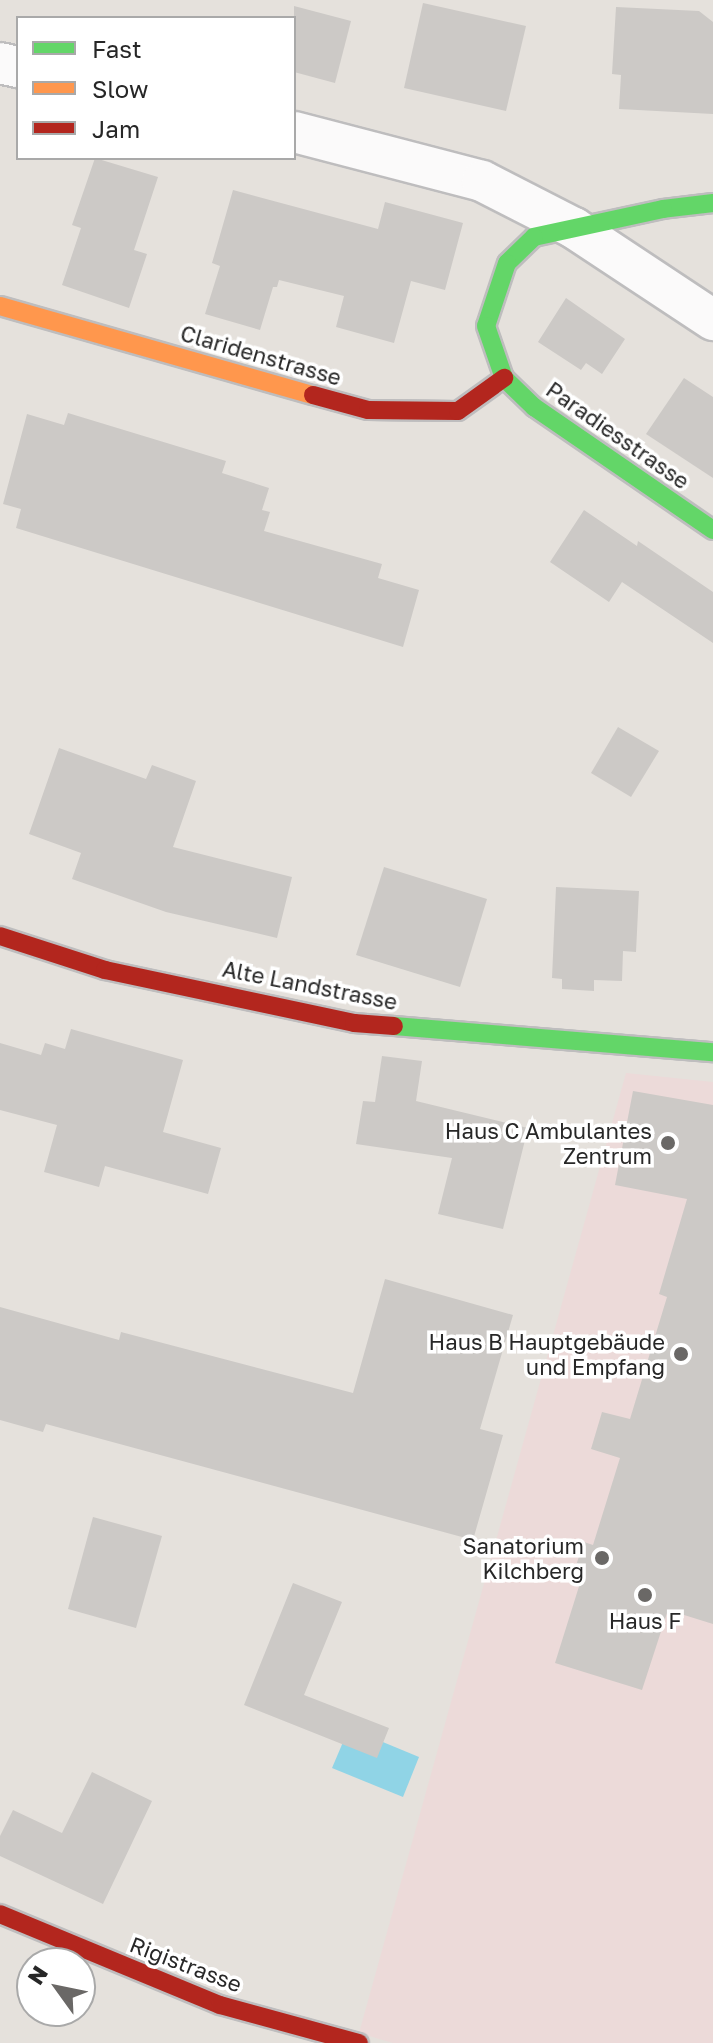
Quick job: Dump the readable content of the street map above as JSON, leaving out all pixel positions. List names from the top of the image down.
{
  "streets": {
    "street": [
      "Claridenstrasse",
      "Paradiesstrasse",
      "Alte Landstrasse",
      "Rigistrasse"
    ]
  },
  "crossings": [
    ["Claridenstrasse", "Paradiesstrasse"]
  ],
  "places": [
    "Haus C Ambulantes Zentrum",
    "Haus B Hauptgebäude und Empfang",
    "Sanatorium Kilchberg",
    "Haus F"
  ],
  "legend": ["Fast", "Slow", "Jam"],
  "north": "top left"
}
